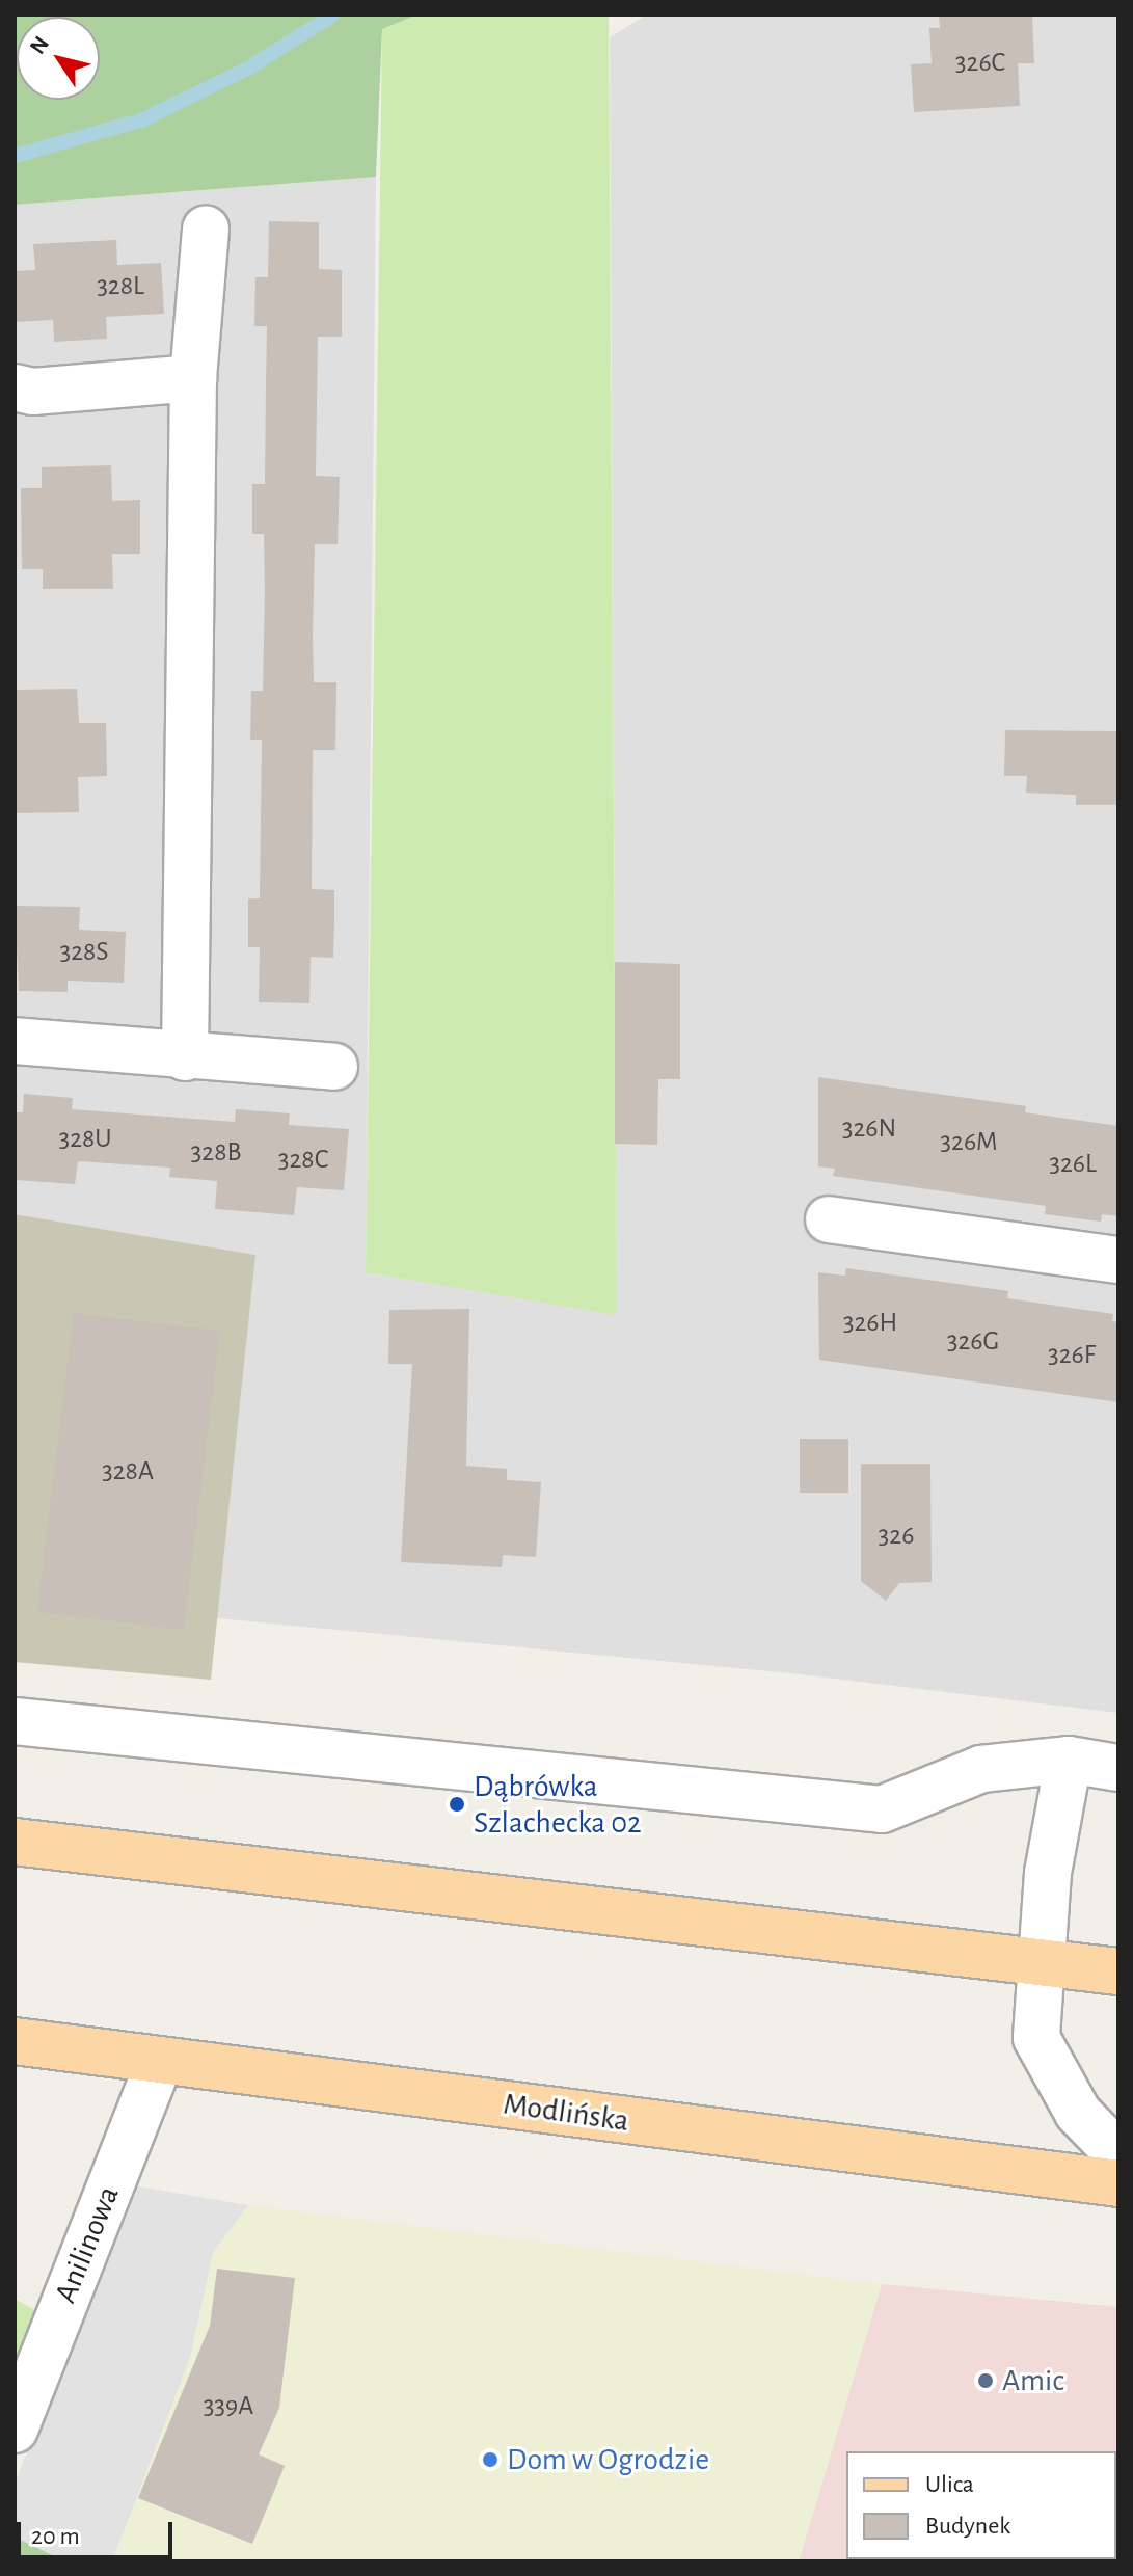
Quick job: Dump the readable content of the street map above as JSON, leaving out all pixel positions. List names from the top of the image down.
{
  "streets": {
    "main road": ["Modlińska"],
    "street": ["Anilinowa"]
  },
  "crossings": [
    ["Modlińska", "Anilinowa"]
  ],
  "places": ["Dąbrówka Szlachecka 02", "Amic", "Dom w Ogrodzie"],
  "house_numbers": [
    "326C",
    "328L",
    "328S",
    "326N",
    "328U",
    "326M",
    "328B",
    "328C",
    "326L",
    "326H",
    "326G",
    "326F",
    "328A",
    "326",
    "339A"
  ],
  "legend": ["Ulica", "Budynek"],
  "scale_bar": "20 m",
  "north": "top left"
}
